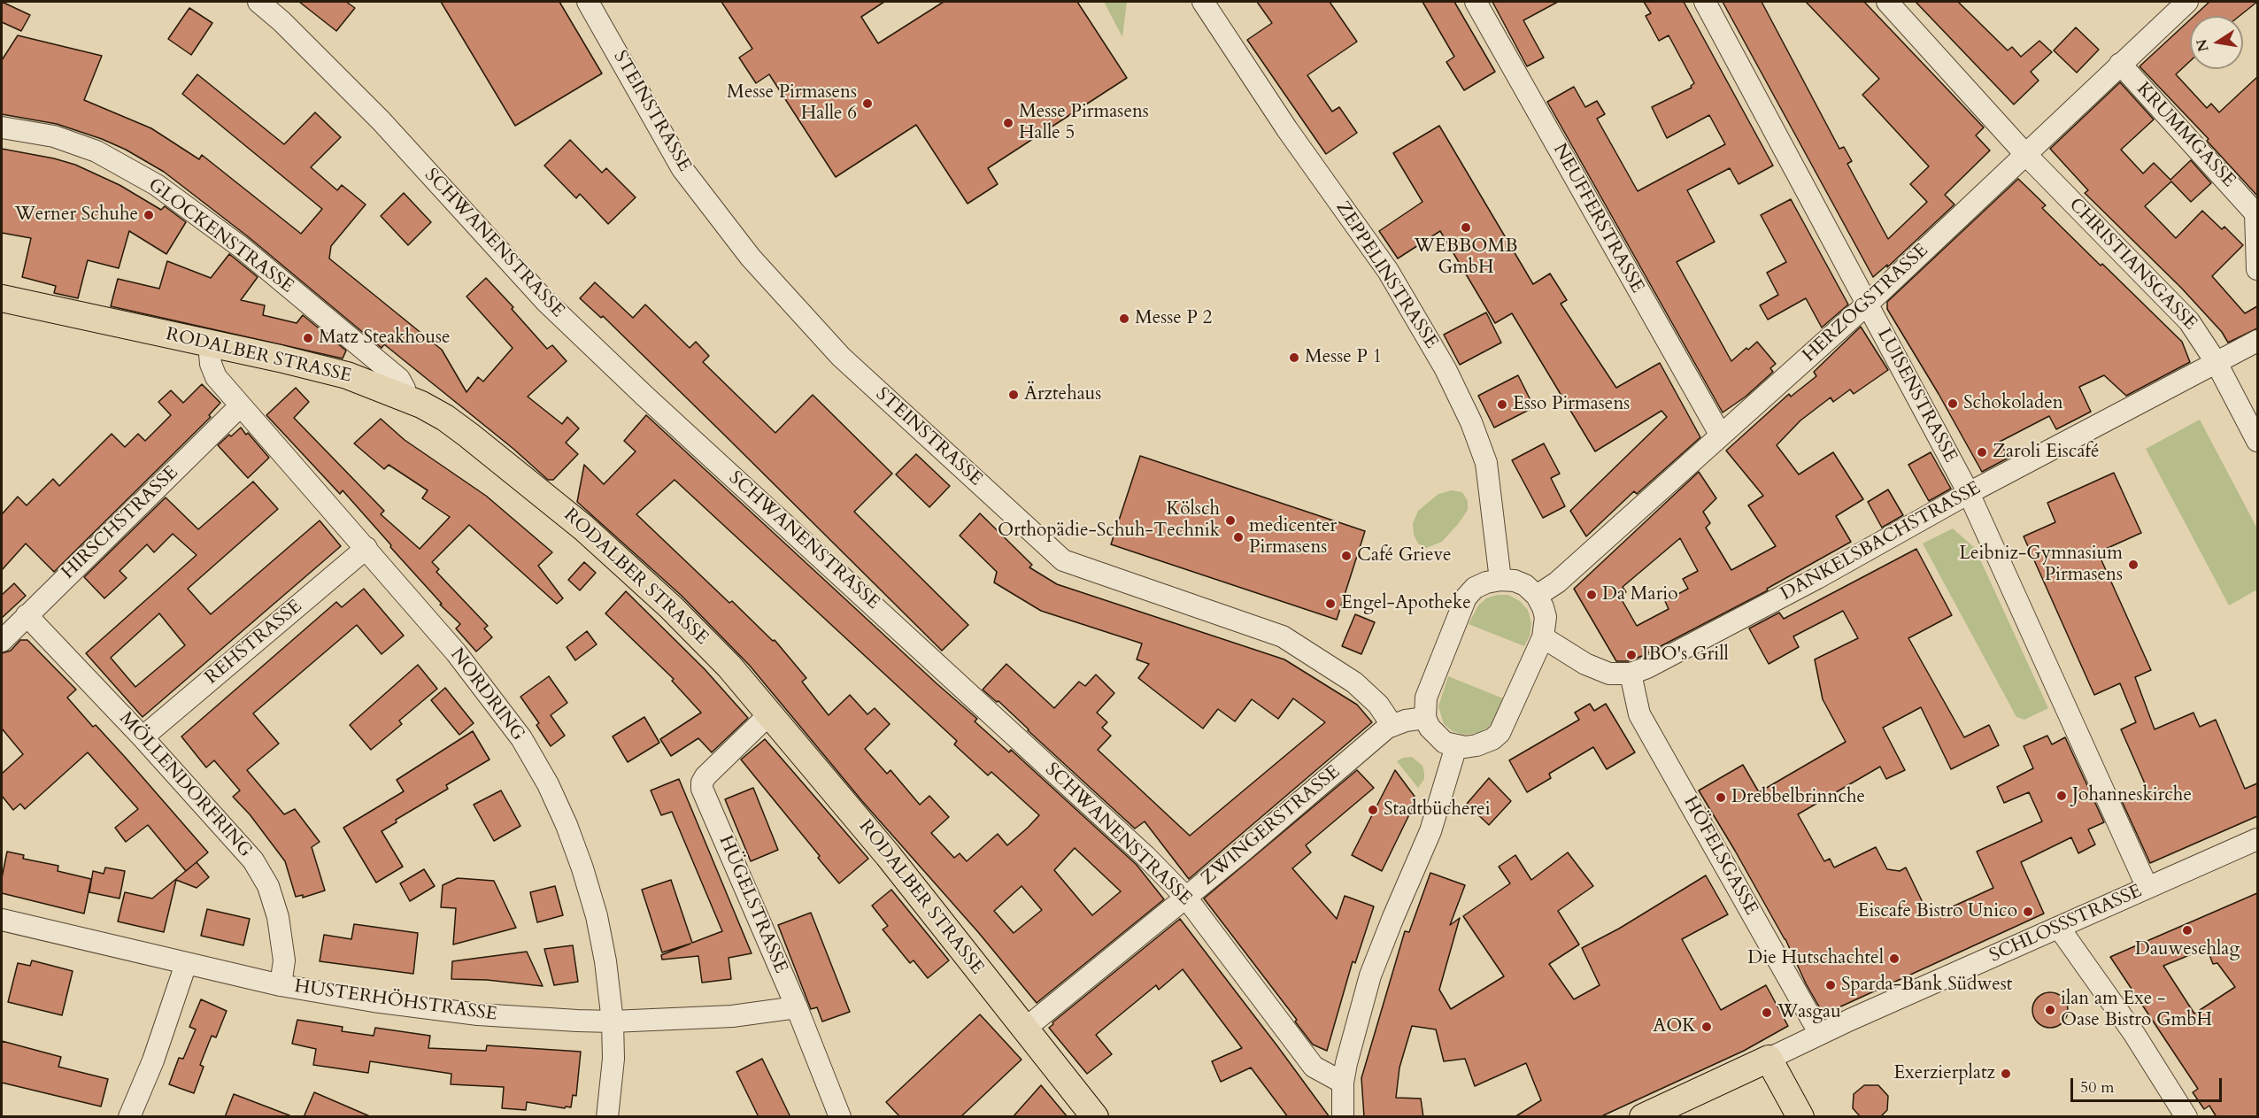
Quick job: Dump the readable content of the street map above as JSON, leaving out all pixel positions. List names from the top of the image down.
{
  "streets": {
    "main road": ["RODALBER STRASSE", "SCHLOSSSTRASSE"],
    "street": [
      "STEINSTRASSE",
      "KRUMMGASSE",
      "NEUFFERSTRASSE",
      "GLOCKENSTRASSE",
      "SCHWANENSTRASSE",
      "CHRISTIANSGASSE",
      "ZEPPELINSTRASSE",
      "HERZOGSTRASSE",
      "LUISENSTRASSE",
      "HIRSCHSTRASSE",
      "DANKELSBACHSTRASSE",
      "REHSTRASSE",
      "NORDRING",
      "MÖLLENDORFRING",
      "ZWINGERSTRASSE",
      "HÖFELSGASSE",
      "HÜGELSTRASSE",
      "HUSTERHÖHSTRASSE"
    ]
  },
  "crossings": [
    ["STEINSTRASSE", "ZWINGERSTRASSE"],
    ["KRUMMGASSE", "HERZOGSTRASSE"],
    ["NEUFFERSTRASSE", "HERZOGSTRASSE"],
    ["GLOCKENSTRASSE", "RODALBER STRASSE"],
    ["SCHWANENSTRASSE", "ZWINGERSTRASSE"],
    ["CHRISTIANSGASSE", "HERZOGSTRASSE"],
    ["CHRISTIANSGASSE", "DANKELSBACHSTRASSE"],
    ["HERZOGSTRASSE", "LUISENSTRASSE"],
    ["RODALBER STRASSE", "NORDRING"],
    ["RODALBER STRASSE", "ZWINGERSTRASSE"],
    ["RODALBER STRASSE", "HÜGELSTRASSE"],
    ["LUISENSTRASSE", "DANKELSBACHSTRASSE"],
    ["LUISENSTRASSE", "SCHLOSSSTRASSE"],
    ["HIRSCHSTRASSE", "NORDRING"],
    ["HIRSCHSTRASSE", "MÖLLENDORFRING"],
    ["DANKELSBACHSTRASSE", "HÖFELSGASSE"],
    ["REHSTRASSE", "NORDRING"],
    ["REHSTRASSE", "MÖLLENDORFRING"],
    ["NORDRING", "HUSTERHÖHSTRASSE"],
    ["MÖLLENDORFRING", "HUSTERHÖHSTRASSE"],
    ["HÖFELSGASSE", "SCHLOSSSTRASSE"],
    ["HÜGELSTRASSE", "HUSTERHÖHSTRASSE"]
  ],
  "places": [
    "Messe Pirmasens Halle 6",
    "Messe Pirmasens Halle 5",
    "Werner Schuhe",
    "WEBBOMB GmbH",
    "Messe P 2",
    "Matz Steakhouse",
    "Messe P 1",
    "Ärztehaus",
    "Schokoladen",
    "Esso Pirmasens",
    "Zaroli Eiscafé",
    "Kölsch Orthopädie-Schuh-Technik",
    "medicenter Pirmasens",
    "Café Grieve",
    "Leibniz-Gymnasium Pirmasens",
    "Da Mario",
    "Engel-Apotheke",
    "IBO's Grill",
    "Johanneskirche",
    "Drebbelbrinnche",
    "Stadtbücherei",
    "Eiscafe Bistro Unico",
    "Dauweschlag",
    "Die Hutschachtel",
    "Sparda-Bank Südwest",
    "ilan am Exe - Oase Bistro GmbH",
    "Wasgau",
    "AOK",
    "Exerzierplatz"
  ],
  "scale_bar": "50 m",
  "north": "left"
}
